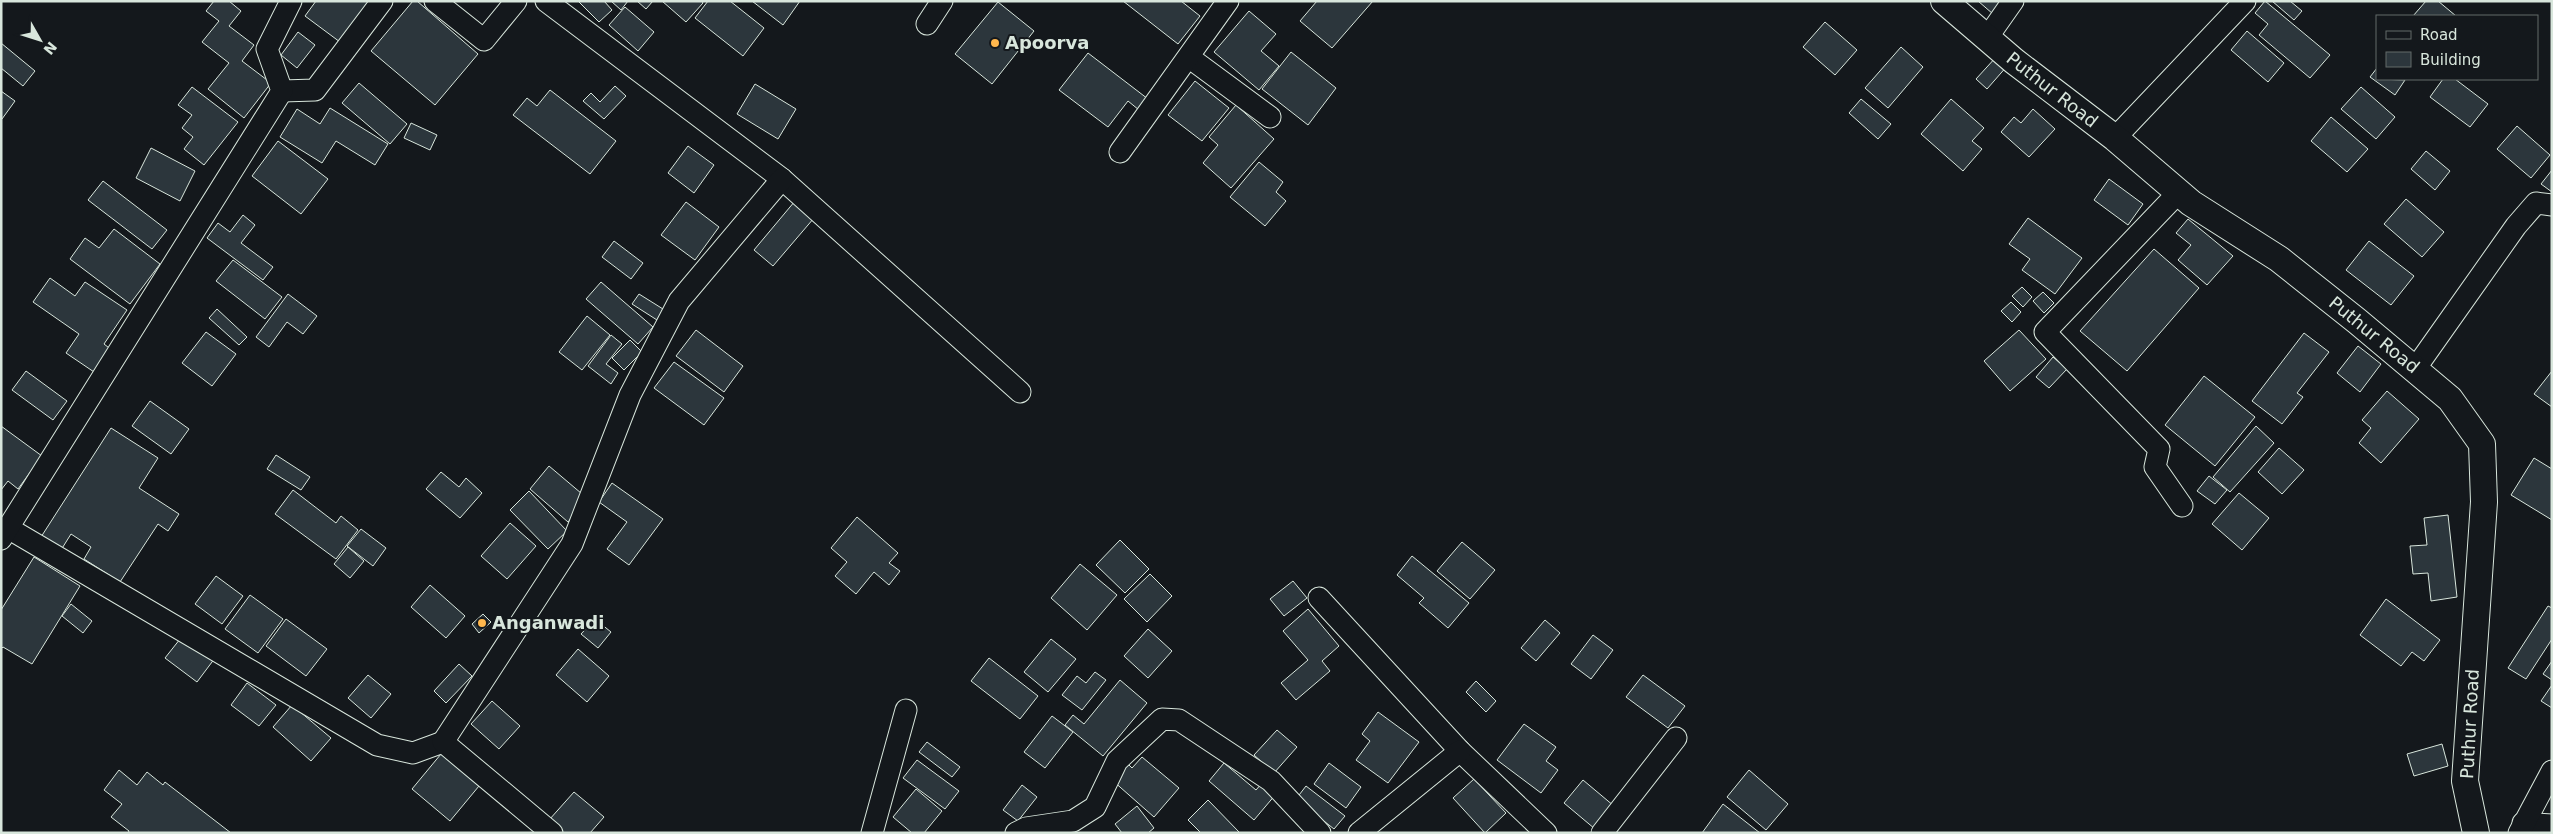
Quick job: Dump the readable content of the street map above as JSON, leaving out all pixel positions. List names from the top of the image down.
{
  "streets": {
    "street": ["Puthur Road"]
  },
  "places": ["Apoorva", "Anganwadi"],
  "legend": ["Road", "Building"],
  "north": "bottom right"
}
